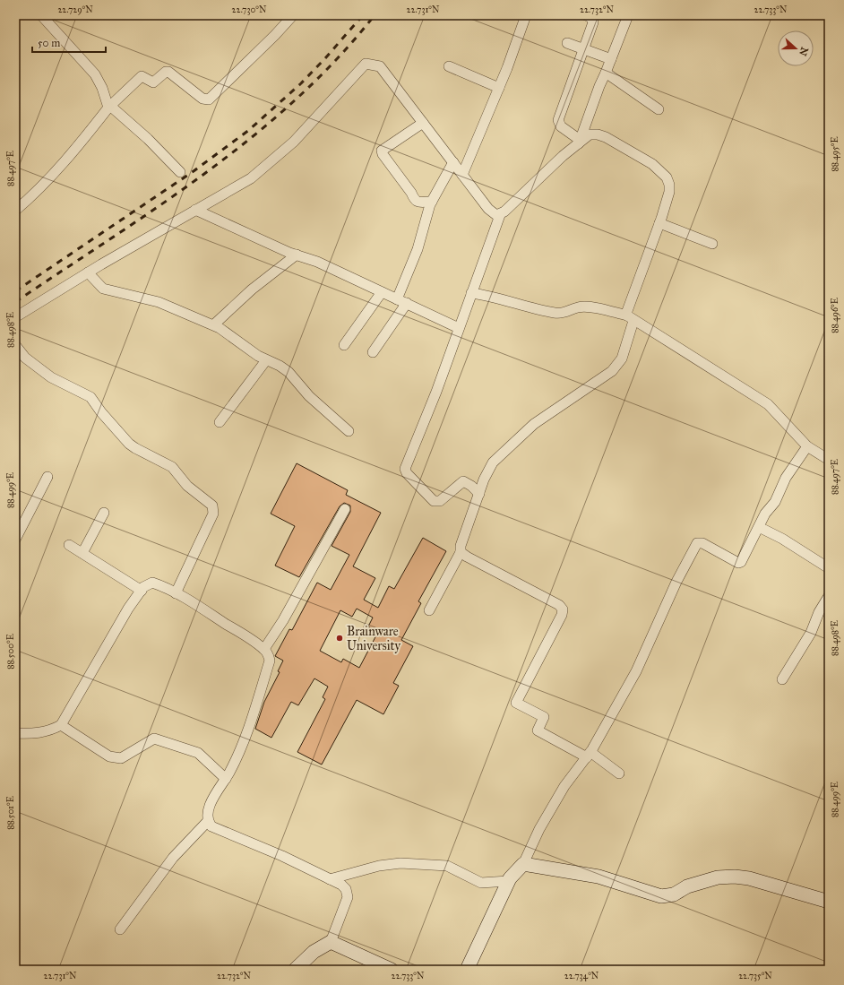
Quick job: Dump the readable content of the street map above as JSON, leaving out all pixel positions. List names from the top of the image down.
{
  "places": ["Brainware University"],
  "scale_bar": "50 m",
  "north": "right",
  "coordinates": [
    "22.729°N",
    "22.730°N",
    "22.731°N",
    "22.732°N",
    "22.733°N",
    "88.495°E",
    "88.497°E",
    "88.496°E",
    "88.498°E",
    "88.499°E",
    "88.500°E",
    "88.501°E",
    "22.734°N",
    "22.735°N"
  ]
}
